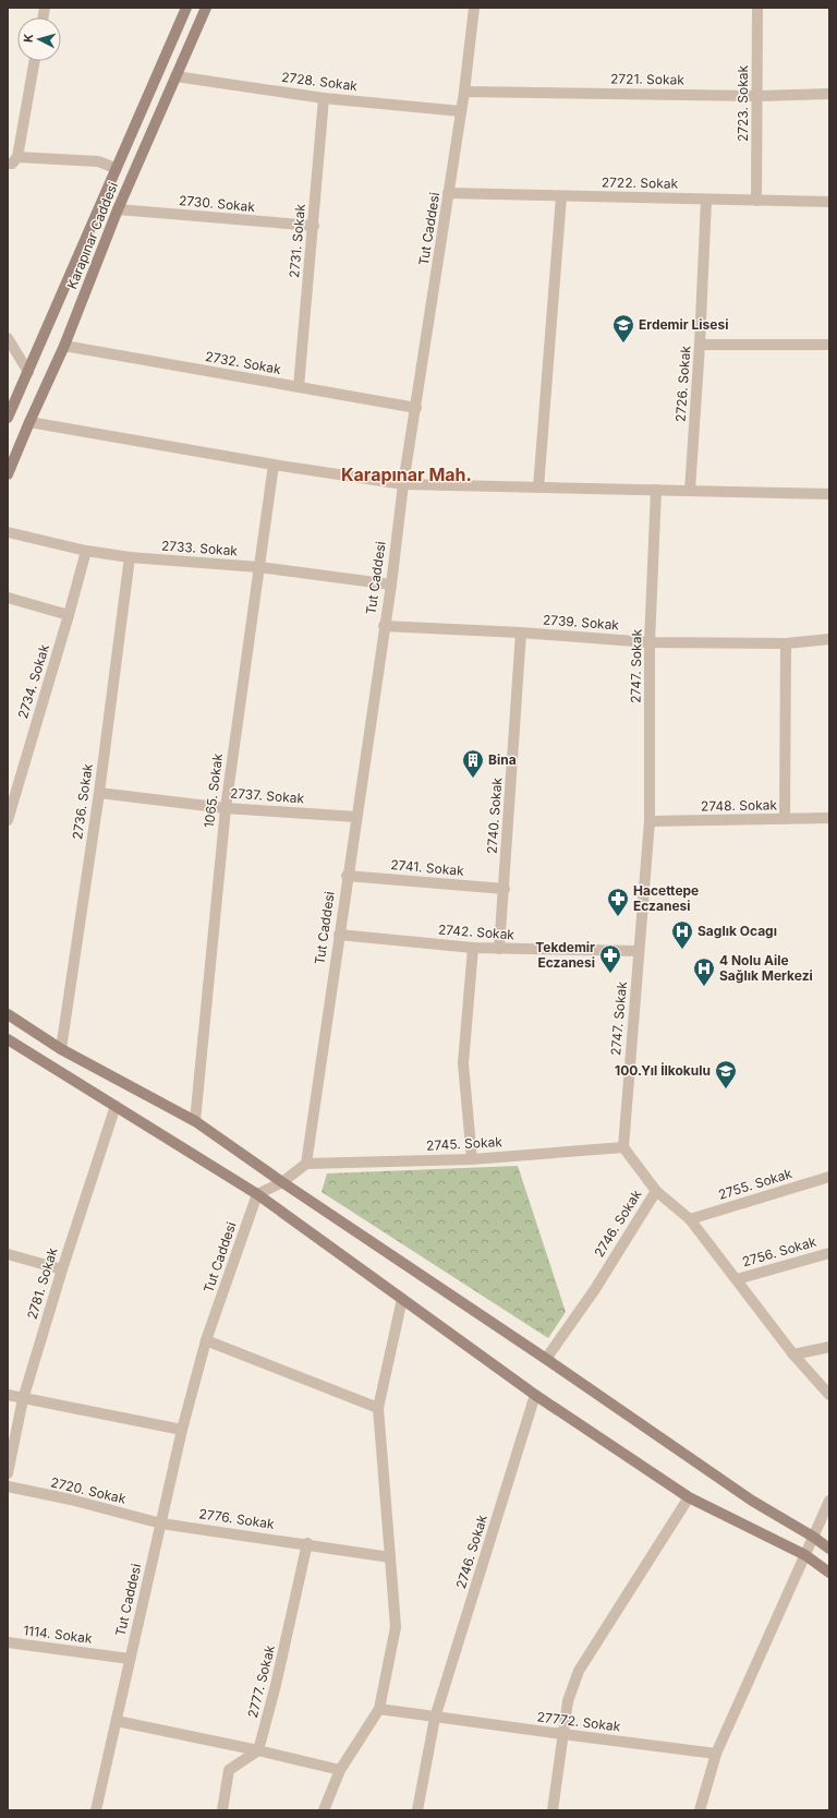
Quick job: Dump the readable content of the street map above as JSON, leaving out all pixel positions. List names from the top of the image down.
{
  "streets": {
    "main road": ["Karapınar Caddesi"],
    "street": [
      "2721. Sokak",
      "2728. Sokak",
      "2723. Sokak",
      "2722. Sokak",
      "2730. Sokak",
      "Tut Caddesi",
      "2731. Sokak",
      "2732. Sokak",
      "2726. Sokak",
      "2733. Sokak",
      "2739. Sokak",
      "2747. Sokak",
      "2734. Sokak",
      "1065. Sokak",
      "2737. Sokak",
      "2736. Sokak",
      "2748. Sokak",
      "2740. Sokak",
      "2741. Sokak",
      "2742. Sokak",
      "2745. Sokak",
      "2755. Sokak",
      "2746. Sokak",
      "2756. Sokak",
      "2781. Sokak",
      "2720. Sokak",
      "2776. Sokak",
      "1114. Sokak",
      "2777. Sokak",
      "27772. Sokak"
    ]
  },
  "crossings": [
    ["2721. Sokak", "2723. Sokak"],
    ["2721. Sokak", "Tut Caddesi"],
    ["2728. Sokak", "Tut Caddesi"],
    ["2728. Sokak", "Karapınar Caddesi"],
    ["2728. Sokak", "2731. Sokak"],
    ["2723. Sokak", "2722. Sokak"],
    ["2722. Sokak", "Tut Caddesi"],
    ["2722. Sokak", "2726. Sokak"],
    ["2730. Sokak", "Karapınar Caddesi"],
    ["2730. Sokak", "2731. Sokak"],
    ["Tut Caddesi", "2732. Sokak"],
    ["Tut Caddesi", "2733. Sokak"],
    ["Tut Caddesi", "2739. Sokak"],
    ["Tut Caddesi", "2737. Sokak"],
    ["Tut Caddesi", "2741. Sokak"],
    ["Tut Caddesi", "2742. Sokak"],
    ["Tut Caddesi", "2745. Sokak"],
    ["Tut Caddesi", "2720. Sokak"],
    ["Tut Caddesi", "2776. Sokak"],
    ["Tut Caddesi", "1114. Sokak"],
    ["Karapınar Caddesi", "2732. Sokak"],
    ["2731. Sokak", "2732. Sokak"],
    ["2733. Sokak", "2734. Sokak"],
    ["2733. Sokak", "1065. Sokak"],
    ["2733. Sokak", "2736. Sokak"],
    ["2739. Sokak", "2747. Sokak"],
    ["2739. Sokak", "2740. Sokak"],
    ["2747. Sokak", "2748. Sokak"],
    ["2747. Sokak", "2742. Sokak"],
    ["2747. Sokak", "2745. Sokak"],
    ["1065. Sokak", "2737. Sokak"],
    ["2737. Sokak", "2736. Sokak"],
    ["2740. Sokak", "2741. Sokak"],
    ["2740. Sokak", "2742. Sokak"],
    ["2746. Sokak", "27772. Sokak"],
    ["2720. Sokak", "2776. Sokak"],
    ["2776. Sokak", "2777. Sokak"]
  ],
  "districts": ["Karapınar Mah."],
  "places": {
    "school or university": ["Erdemir Lisesi", "100.Yıl İlkokulu"],
    "building": ["Bina"],
    "pharmacy": ["Hacettepe Eczanesi", "Tekdemir Eczanesi"],
    "hospital": ["Saglık Ocagı", "4 Nolu Aile Sağlık Merkezi"]
  },
  "north": "left"
}
